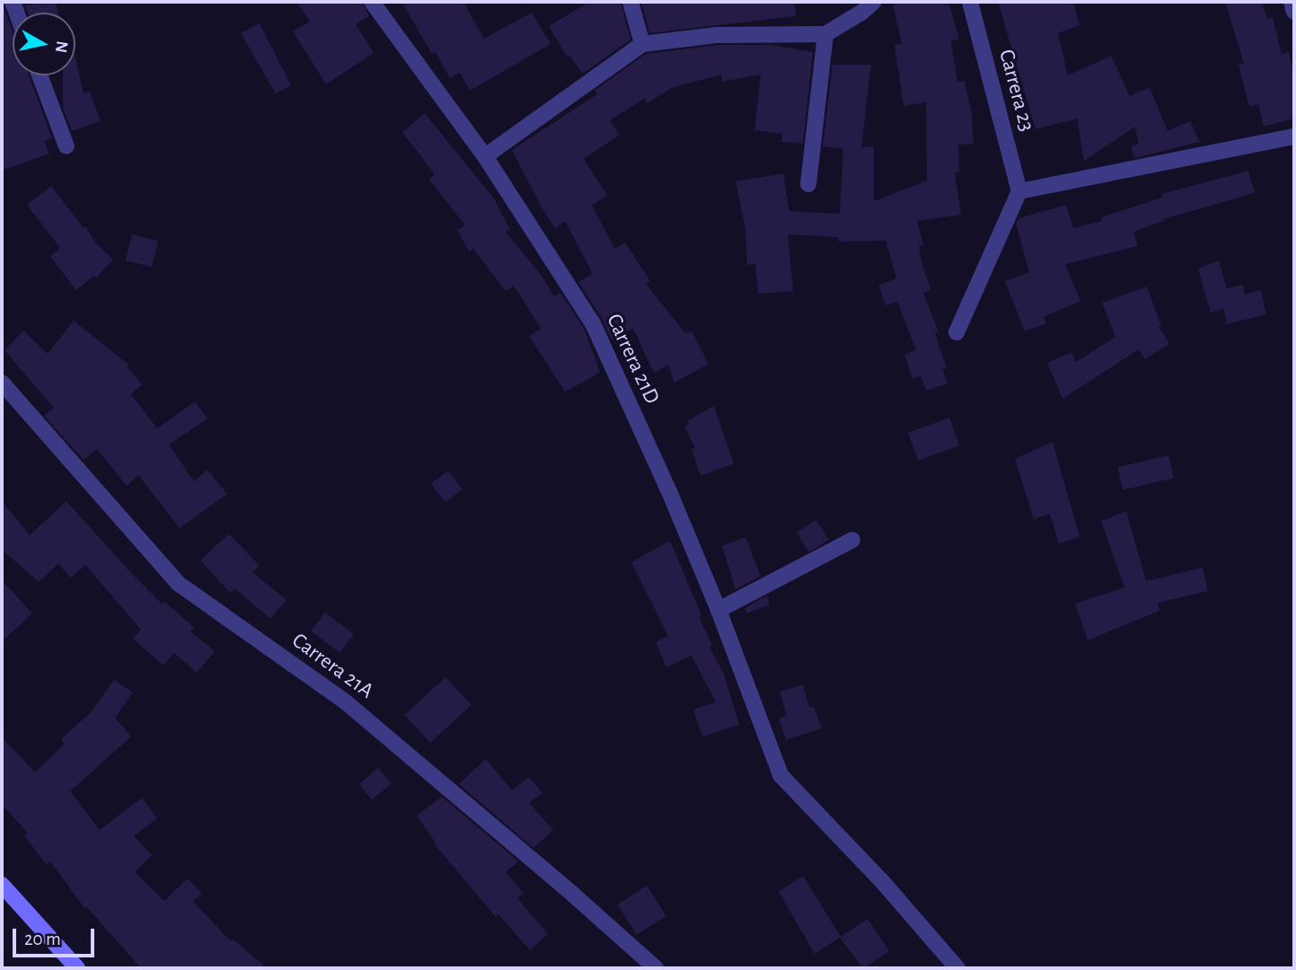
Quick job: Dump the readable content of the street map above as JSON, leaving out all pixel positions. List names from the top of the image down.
{
  "streets": {
    "street": ["Carrera 23", "Carrera 21D", "Carrera 21A"]
  },
  "scale_bar": "20 m",
  "north": "right"
}
